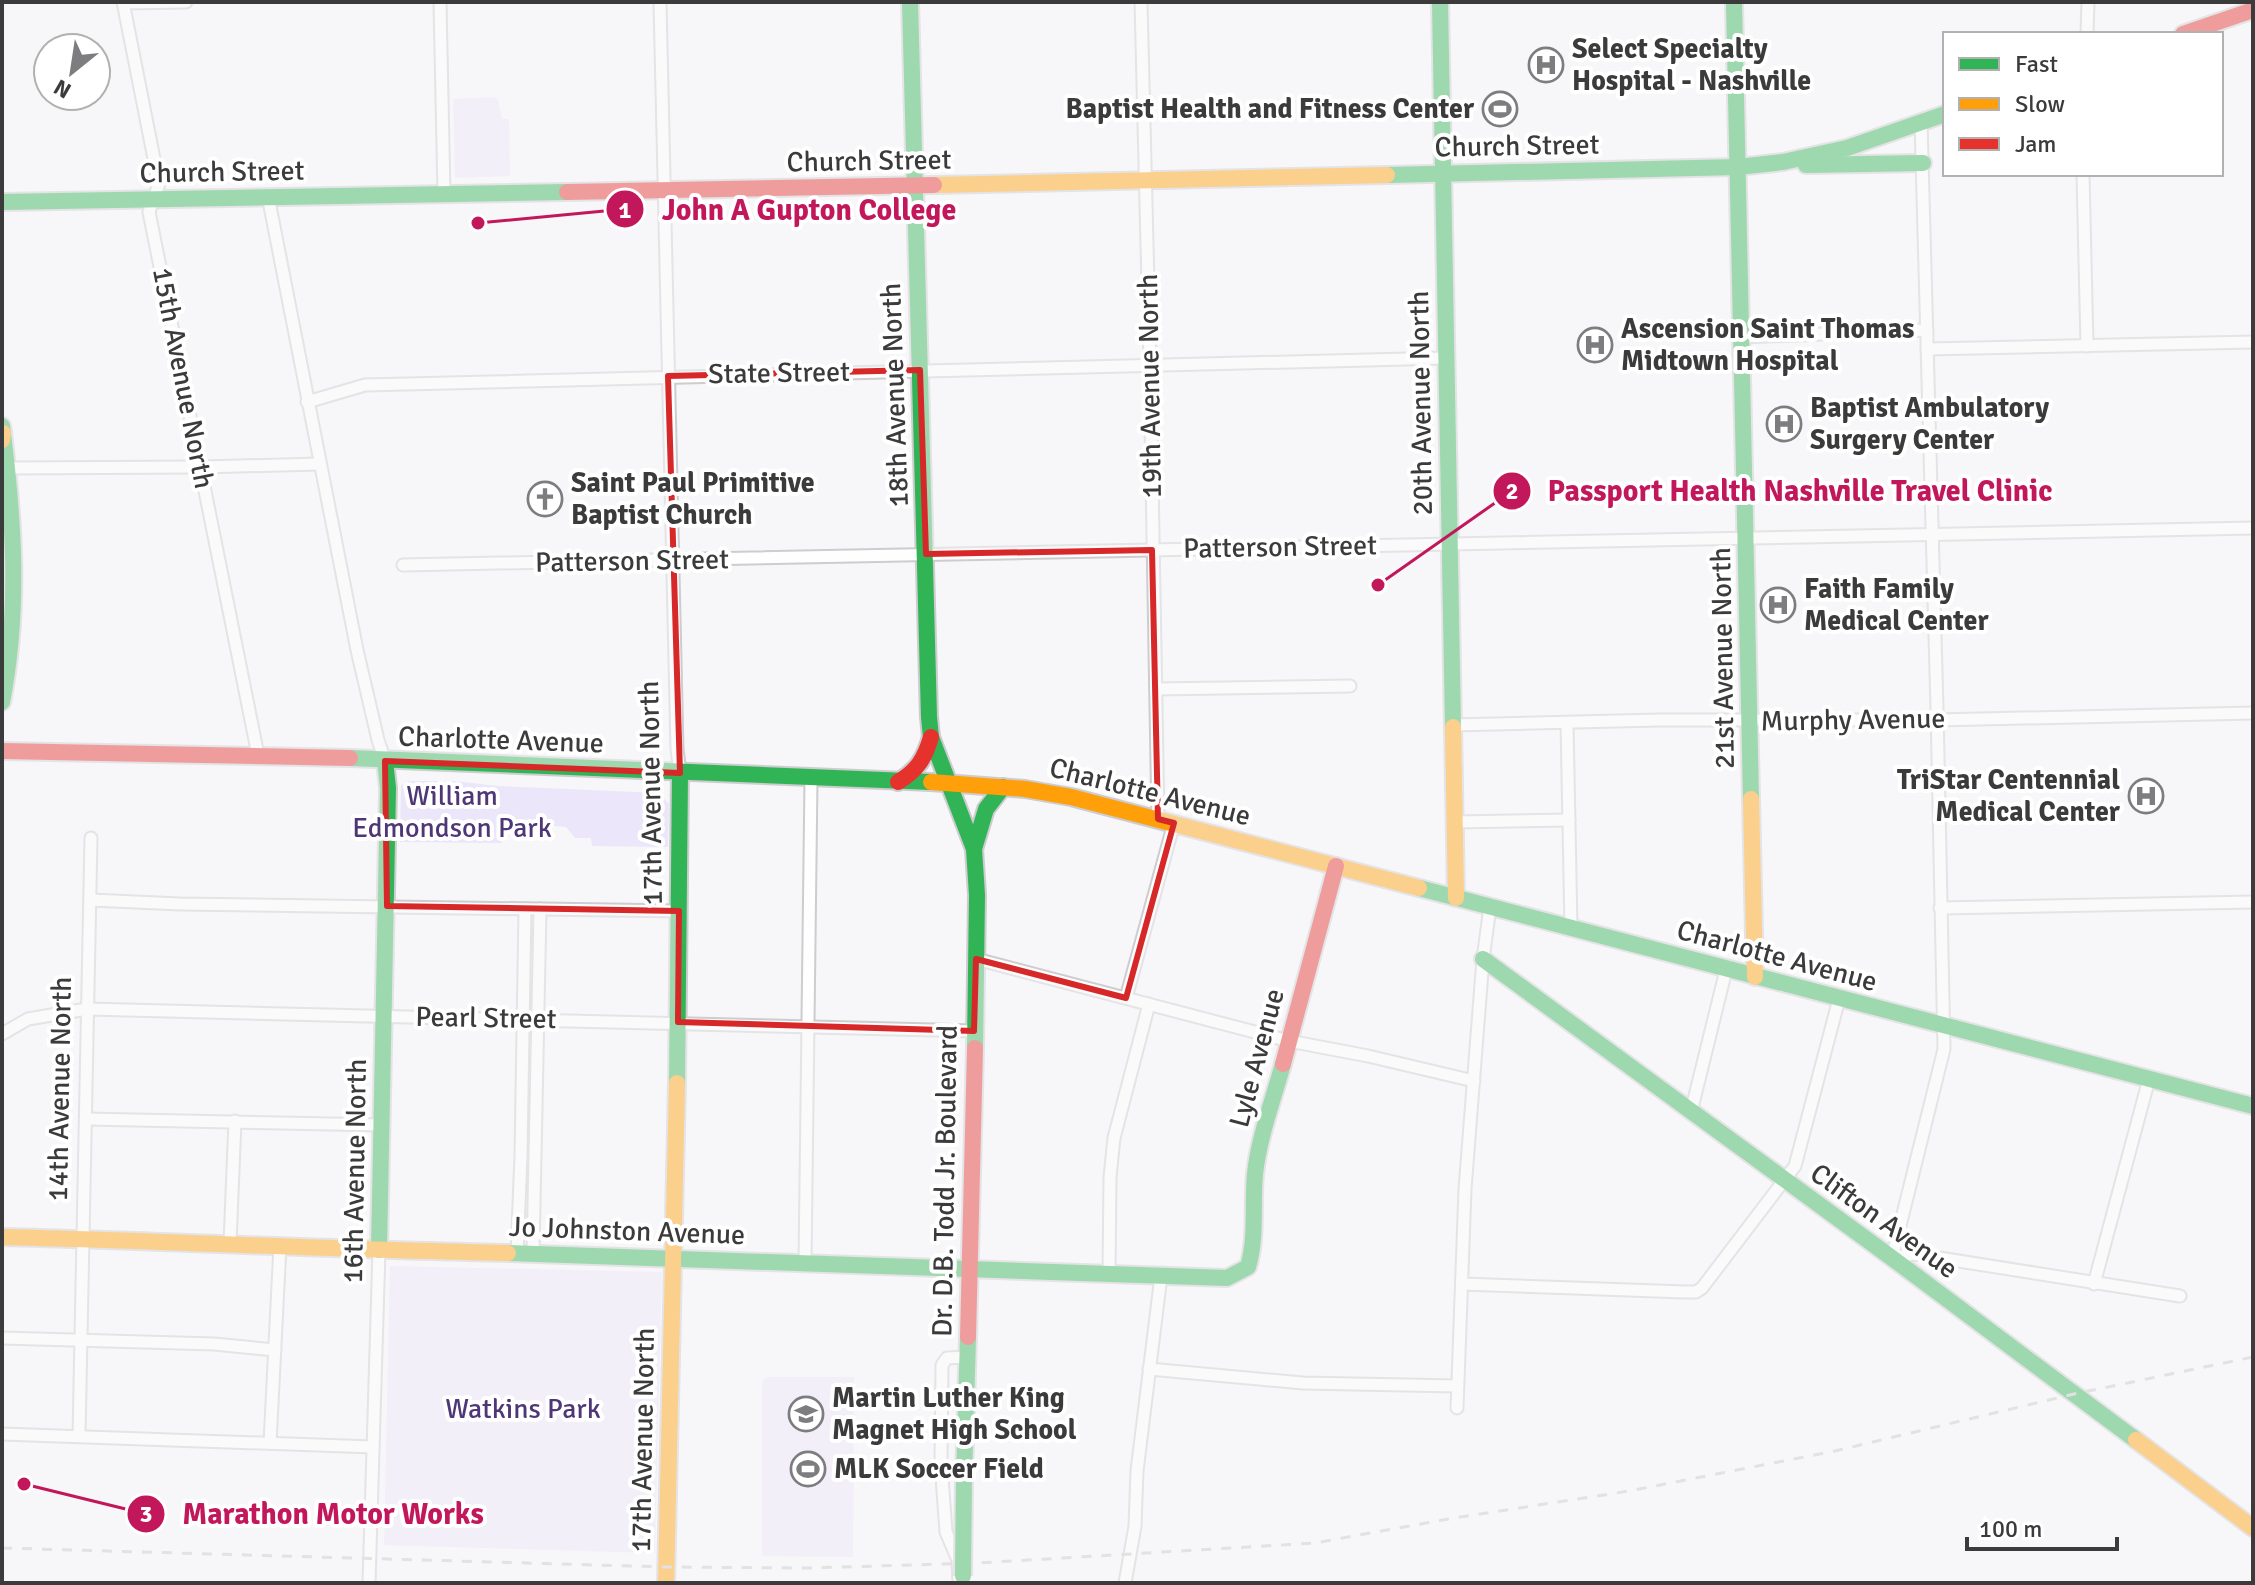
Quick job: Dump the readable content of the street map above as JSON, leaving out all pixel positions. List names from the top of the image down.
{
  "streets": {
    "main road": [
      "Church Street",
      "18th Avenue North",
      "20th Avenue North",
      "21st Avenue North",
      "Charlotte Avenue",
      "17th Avenue North",
      "Lyle Avenue",
      "16th Avenue North",
      "Dr. D.B. Todd Jr. Boulevard",
      "Clifton Avenue",
      "Jo Johnston Avenue"
    ],
    "street": [
      "State Street",
      "15th Avenue North",
      "19th Avenue North",
      "Patterson Street",
      "Murphy Avenue",
      "Pearl Street",
      "14th Avenue North"
    ]
  },
  "crossings": [
    ["Church Street", "15th Avenue North"],
    ["Church Street", "19th Avenue North"],
    ["Church Street", "18th Avenue North"],
    ["Church Street", "20th Avenue North"],
    ["Church Street", "21st Avenue North"],
    ["Church Street", "17th Avenue North"],
    ["State Street", "19th Avenue North"],
    ["State Street", "18th Avenue North"],
    ["State Street", "20th Avenue North"],
    ["State Street", "17th Avenue North"],
    ["15th Avenue North", "Charlotte Avenue"],
    ["19th Avenue North", "Patterson Street"],
    ["19th Avenue North", "Charlotte Avenue"],
    ["18th Avenue North", "Patterson Street"],
    ["18th Avenue North", "Charlotte Avenue"],
    ["18th Avenue North", "Dr. D.B. Todd Jr. Boulevard"],
    ["20th Avenue North", "Patterson Street"],
    ["20th Avenue North", "Murphy Avenue"],
    ["20th Avenue North", "Charlotte Avenue"],
    ["Patterson Street", "21st Avenue North"],
    ["Patterson Street", "17th Avenue North"],
    ["21st Avenue North", "Murphy Avenue"],
    ["21st Avenue North", "Charlotte Avenue"],
    ["Charlotte Avenue", "17th Avenue North"],
    ["Charlotte Avenue", "Lyle Avenue"],
    ["Charlotte Avenue", "16th Avenue North"],
    ["Charlotte Avenue", "Dr. D.B. Todd Jr. Boulevard"],
    ["17th Avenue North", "Pearl Street"],
    ["17th Avenue North", "Jo Johnston Avenue"],
    ["Pearl Street", "14th Avenue North"],
    ["Pearl Street", "16th Avenue North"],
    ["Pearl Street", "Dr. D.B. Todd Jr. Boulevard"],
    ["Lyle Avenue", "Jo Johnston Avenue"],
    ["14th Avenue North", "Jo Johnston Avenue"],
    ["16th Avenue North", "Jo Johnston Avenue"],
    ["Dr. D.B. Todd Jr. Boulevard", "Jo Johnston Avenue"]
  ],
  "parks": ["William Edmondson Park", "Watkins Park"],
  "places": {
    "hospital": [
      "Select Specialty Hospital - Nashville",
      "Ascension Saint Thomas Midtown Hospital",
      "Baptist Ambulatory Surgery Center",
      "Faith Family Medical Center",
      "TriStar Centennial Medical Center"
    ],
    "sports": ["Baptist Health and Fitness Center", "MLK Soccer Field"],
    "other": ["John A Gupton College", "Passport Health Nashville Travel Clinic", "Marathon Motor Works"],
    "church": ["Saint Paul Primitive Baptist Church"],
    "school or university": ["Martin Luther King Magnet High School"]
  },
  "legend": ["Fast", "Slow", "Jam"],
  "scale_bar": "100 m",
  "north": "bottom left"
}
